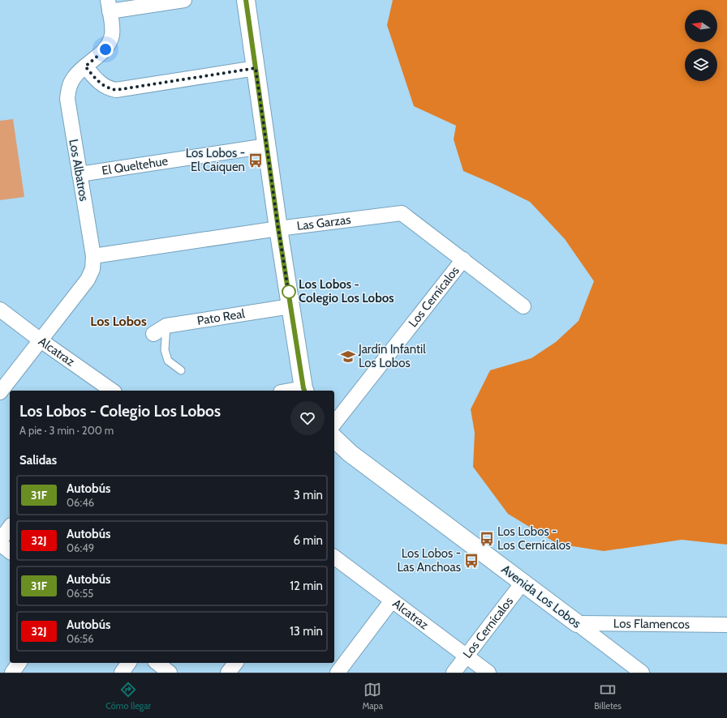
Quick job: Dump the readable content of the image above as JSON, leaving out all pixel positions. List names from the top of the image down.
{
  "streets": {
    "street": [
      "El Queltehue",
      "Los Albatros",
      "Las Garzas",
      "Los Cernícalos",
      "Pato Real",
      "Alcatraz",
      "Avenida Los Lobos",
      "Los Flamencos"
    ]
  },
  "crossings": [
    ["El Queltehue", "Los Albatros"],
    ["Los Albatros", "Las Garzas"],
    ["Los Albatros", "Alcatraz"],
    ["Las Garzas", "Los Cernícalos"],
    ["Los Cernícalos", "Alcatraz"],
    ["Los Cernícalos", "Avenida Los Lobos"],
    ["Avenida Los Lobos", "Los Flamencos"]
  ],
  "districts": ["Los Lobos"],
  "places": {
    "bus stop": ["Los Lobos - El Caiquen", "Los Lobos - Los Cernícalos", "Los Lobos - Las Anchoas"],
    "other": ["Los Lobos - Colegio Los Lobos"],
    "school or university": ["Jardín Infantil Los Lobos"]
  },
  "lines": ["bus line 31F"],
  "north": "left",
  "page": {
    "heading": [
      ["Los Lobos - Colegio Los Lobos", "A pie · 3 min · 200 m"],
      "Salidas"
    ],
    "list": [
      {
        "mark": "31F",
        "name": "Autobús",
        "note": "06:46",
        "value": "3 min"
      },
      {
        "mark": "32J",
        "name": "Autobús",
        "note": "06:49",
        "value": "6 min"
      },
      {
        "mark": "31F",
        "name": "Autobús",
        "note": "06:55",
        "value": "12 min"
      },
      {
        "mark": "32J",
        "name": "Autobús",
        "note": "06:56",
        "value": "13 min"
      }
    ],
    "tabs": ["Cómo llegar", "Mapa", "Billetes"]
  }
}
